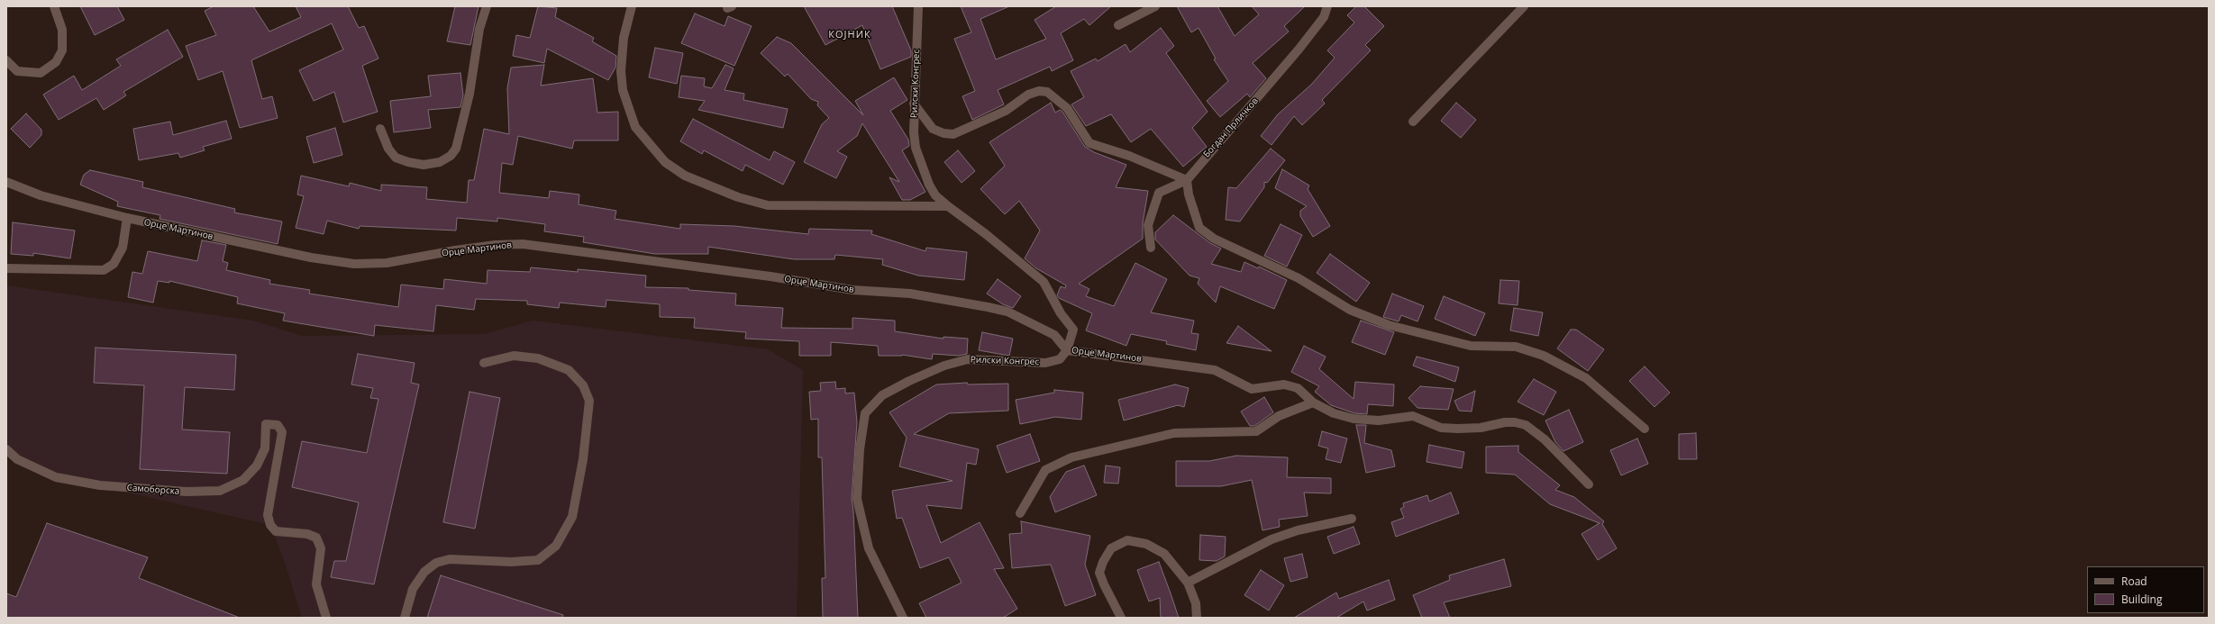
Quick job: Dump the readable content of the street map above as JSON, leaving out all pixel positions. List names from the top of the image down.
{
  "streets": {
    "street": [
      "Рилски Конгрес",
      "Богдан Прличков",
      "Орце Мартинов",
      "Самоборска"
    ]
  },
  "crossings": [
    ["Рилски Конгрес", "Орце Мартинов"]
  ],
  "districts": ["КОЈНИК"],
  "legend": ["Road", "Building"]
}
